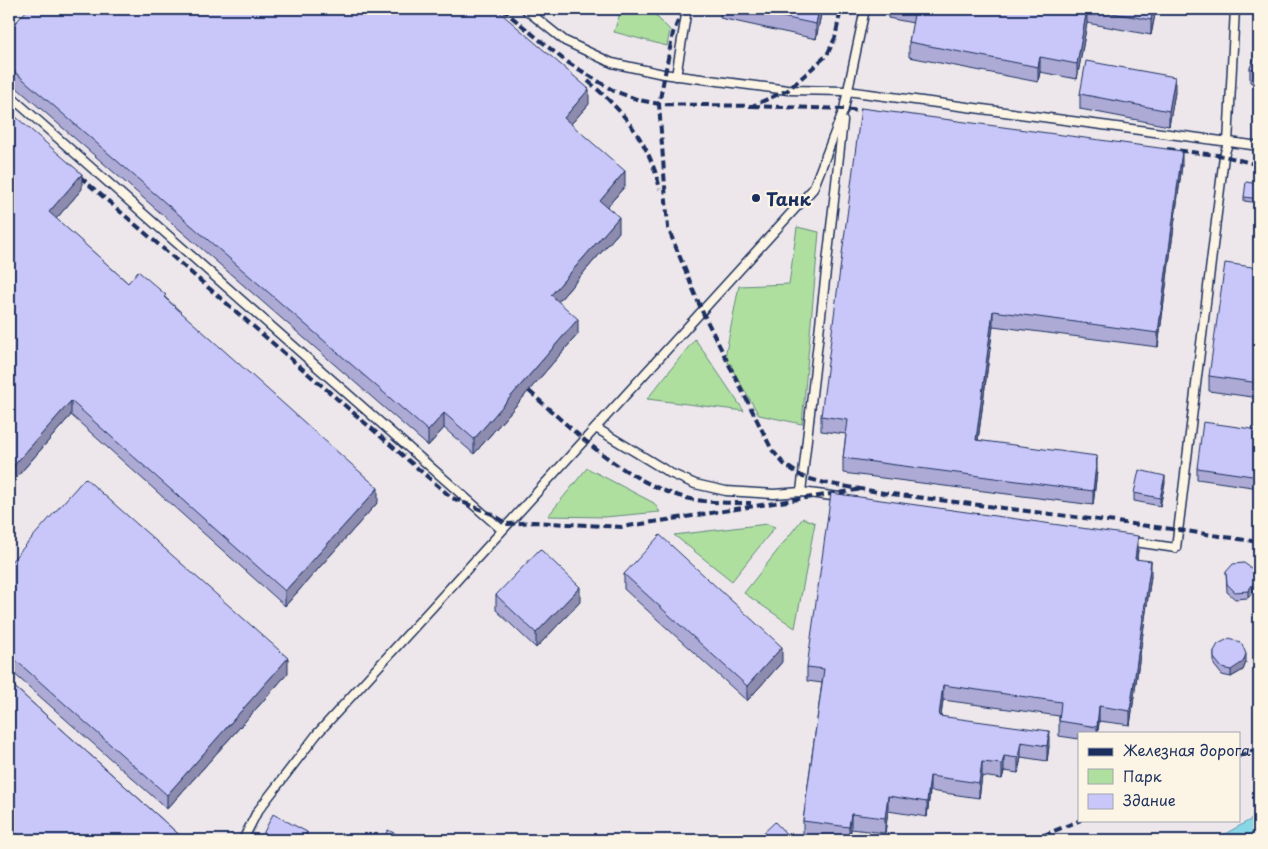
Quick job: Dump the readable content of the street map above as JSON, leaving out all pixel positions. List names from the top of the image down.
{
  "places": ["Танк"],
  "legend": ["Железная дорога", "Парк", "Здание"]
}
